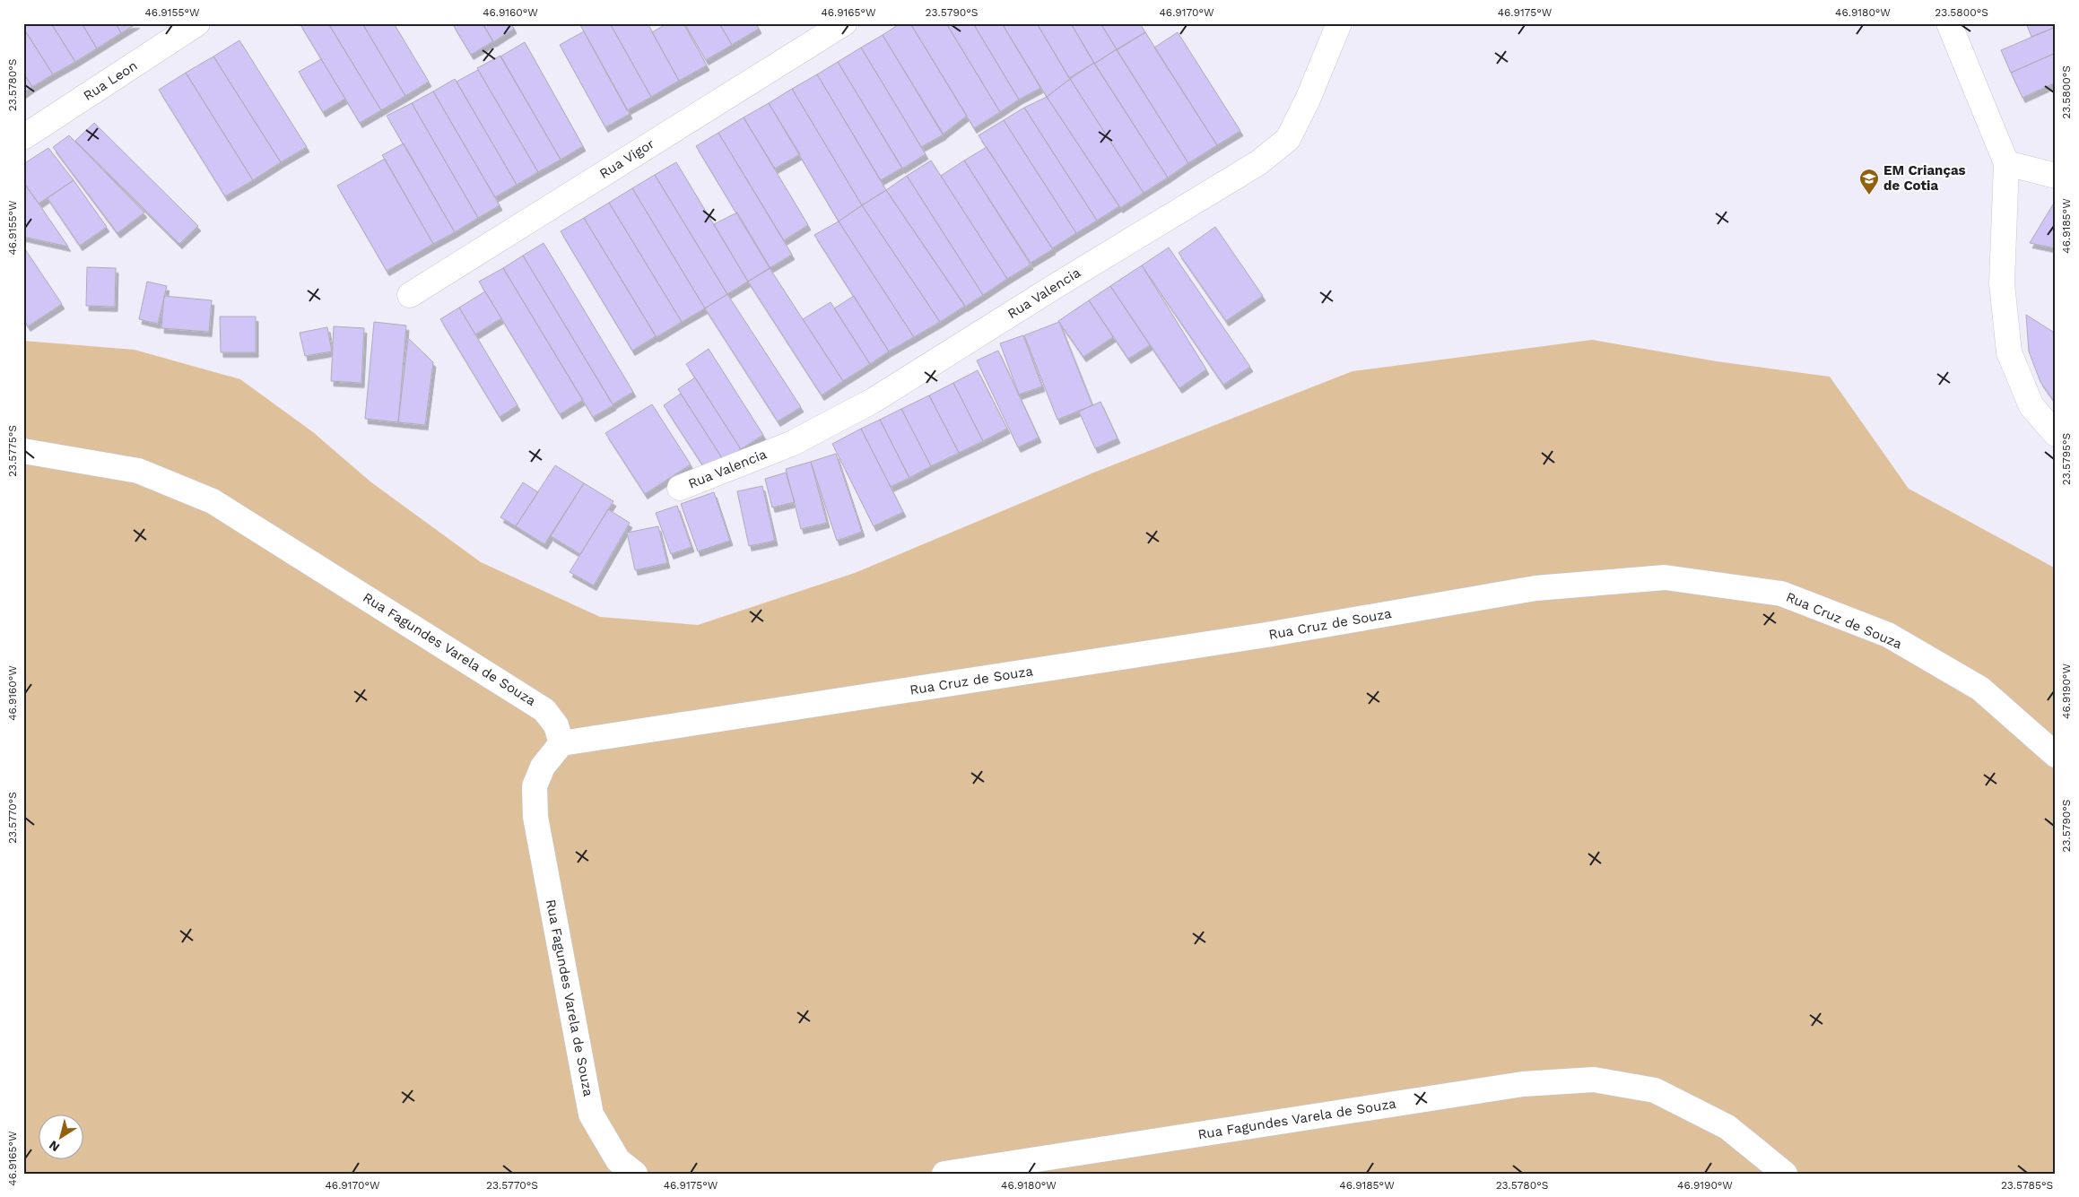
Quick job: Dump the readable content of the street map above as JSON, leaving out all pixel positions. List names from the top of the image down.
{
  "streets": {
    "street": [
      "Rua Leon",
      "Rua Vigor",
      "Rua Valencia",
      "Rua Cruz de Souza",
      "Rua Fagundes Varela de Souza"
    ]
  },
  "crossings": [
    ["Rua Cruz de Souza", "Rua Fagundes Varela de Souza"]
  ],
  "places": {
    "school or university": ["EM Crianças de Cotia"]
  },
  "north": "bottom left",
  "coordinates": [
    "46.9155°W",
    "46.9160°W",
    "46.9165°W",
    "23.5790°S",
    "46.9170°W",
    "46.9175°W",
    "46.9180°W",
    "23.5800°S",
    "23.5780°S",
    "46.9185°W",
    "23.5775°S",
    "23.5795°S",
    "46.9190°W",
    "23.5770°S",
    "23.5785°S"
  ]
}
